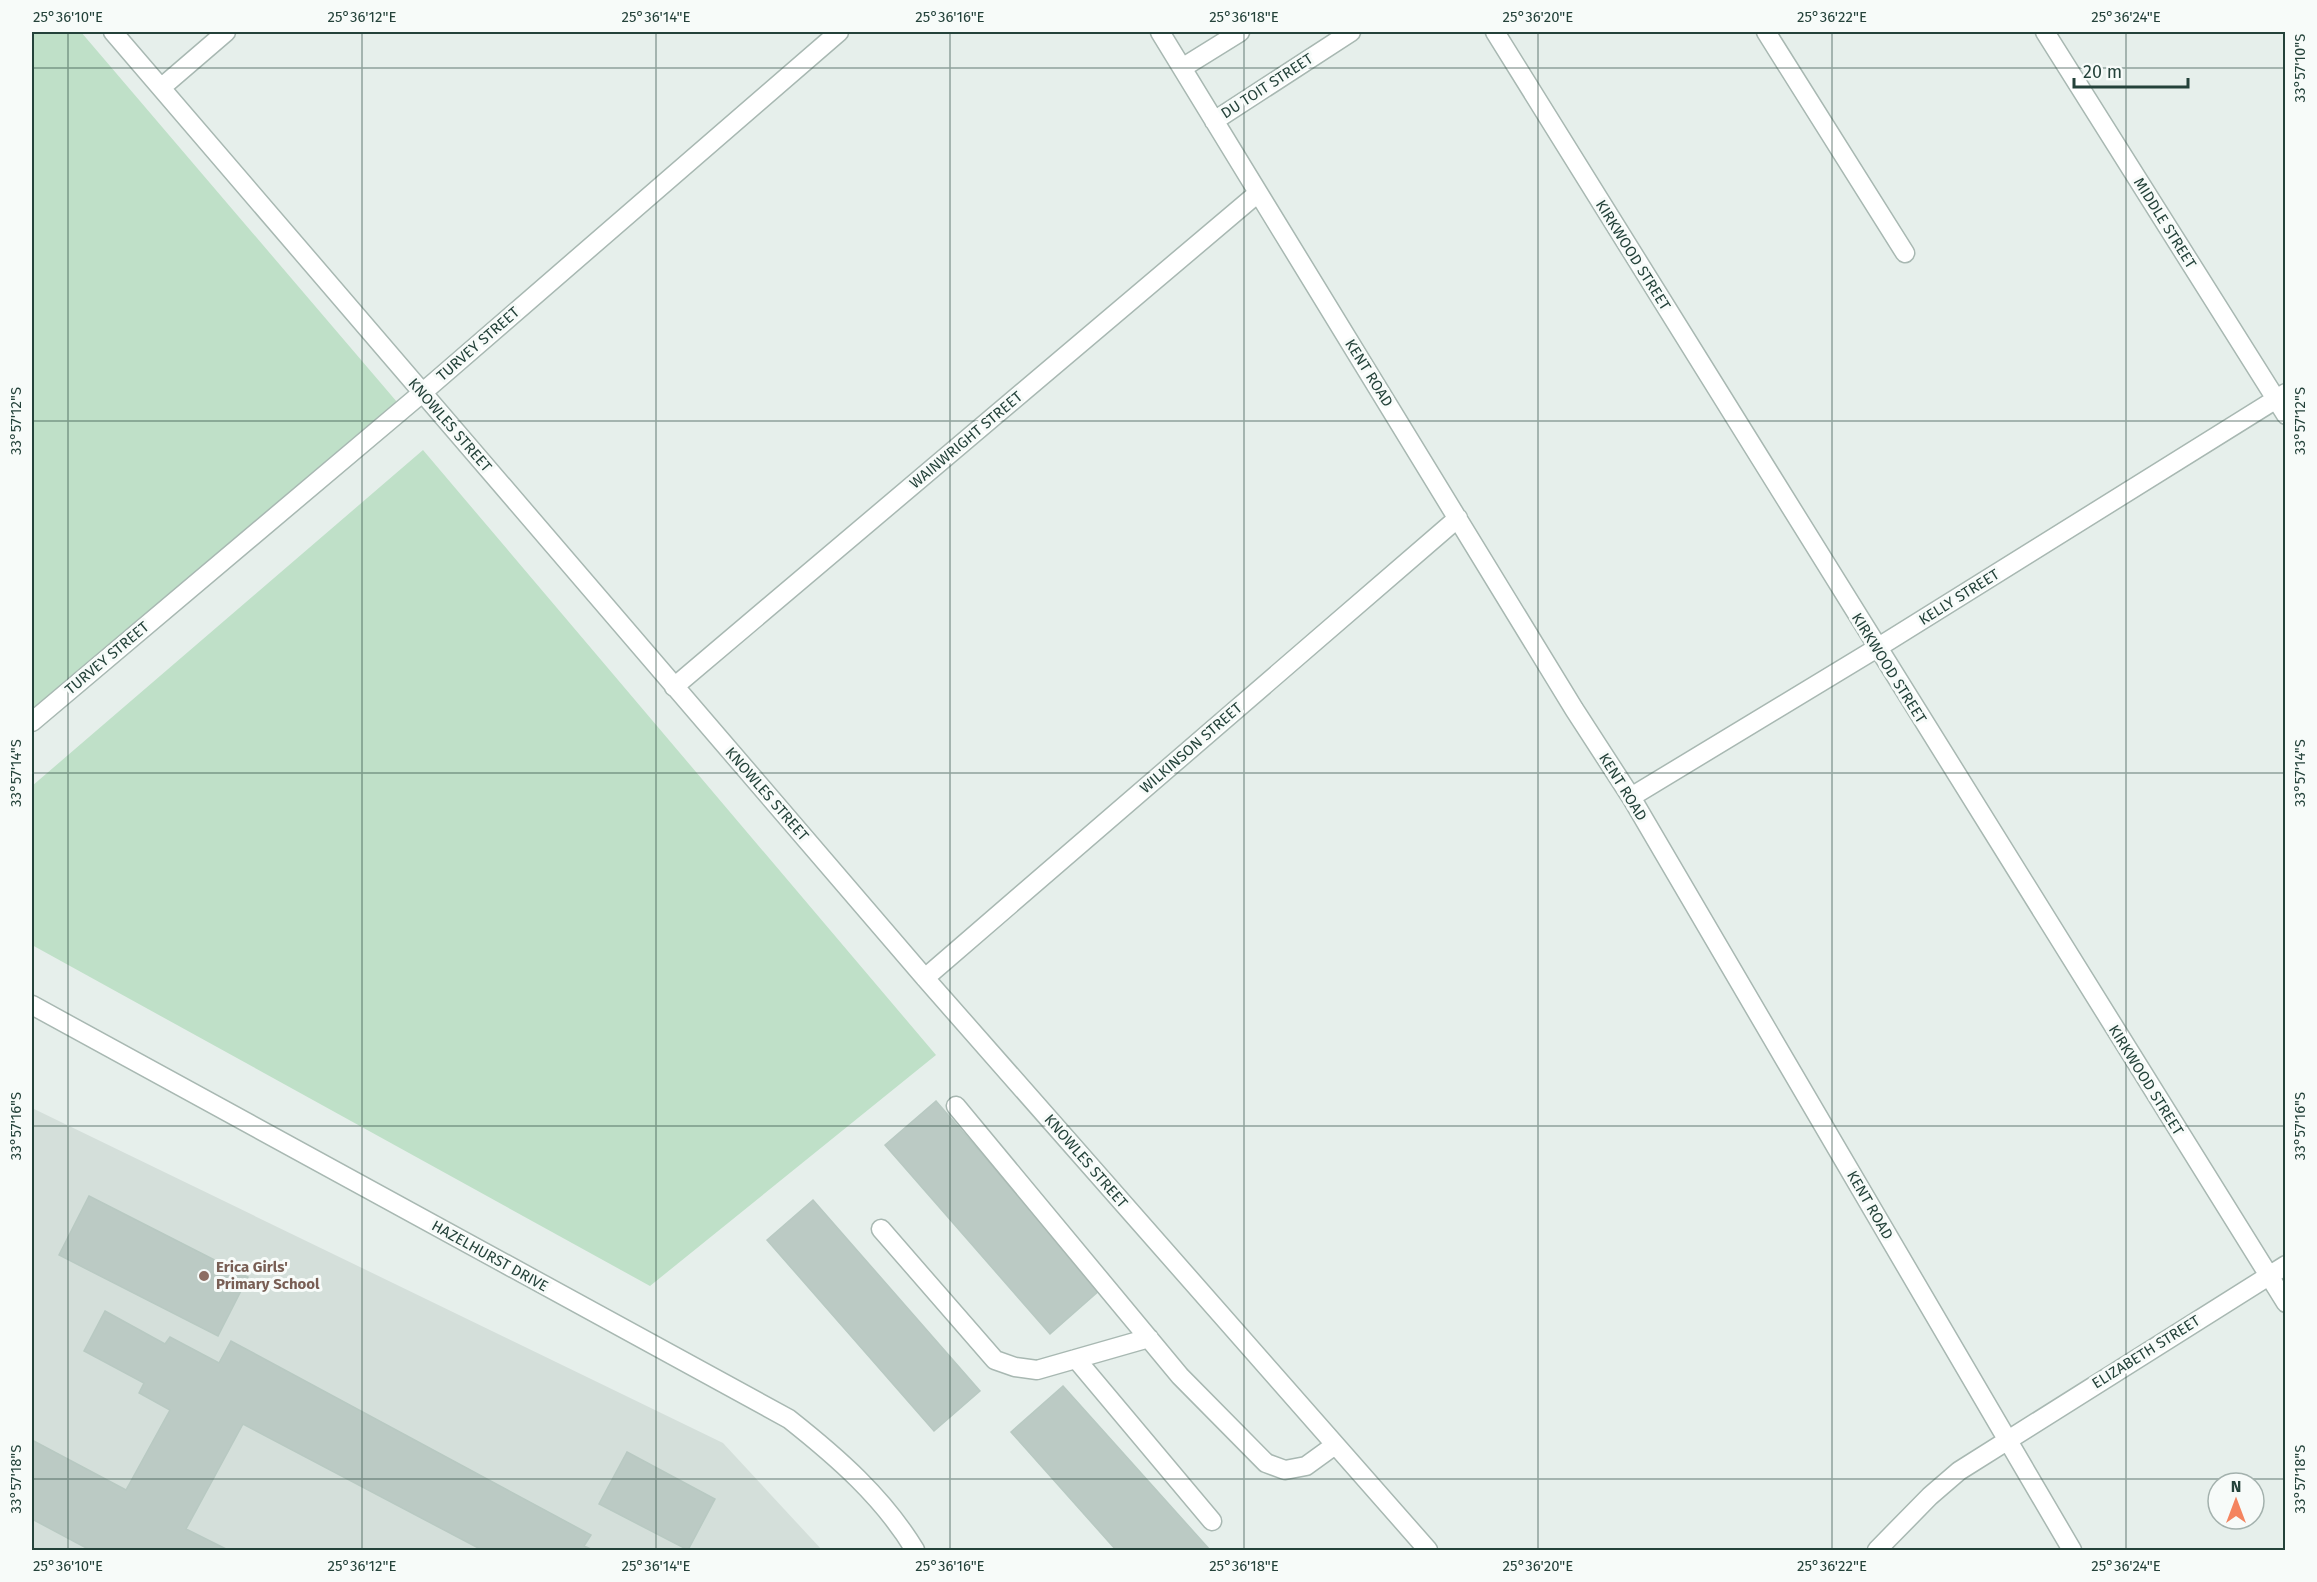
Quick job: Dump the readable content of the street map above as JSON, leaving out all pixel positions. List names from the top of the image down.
{
  "streets": {
    "street": [
      "DU TOIT STREET",
      "MIDDLE STREET",
      "KIRKWOOD STREET",
      "TURVEY STREET",
      "KENT ROAD",
      "KNOWLES STREET",
      "WAINWRIGHT STREET",
      "KELLY STREET",
      "WILKINSON STREET",
      "HAZELHURST DRIVE",
      "ELIZABETH STREET"
    ]
  },
  "crossings": [
    ["DU TOIT STREET", "KENT ROAD"],
    ["MIDDLE STREET", "KELLY STREET"],
    ["KIRKWOOD STREET", "KELLY STREET"],
    ["KIRKWOOD STREET", "ELIZABETH STREET"],
    ["TURVEY STREET", "KNOWLES STREET"],
    ["KENT ROAD", "WAINWRIGHT STREET"],
    ["KENT ROAD", "KELLY STREET"],
    ["KENT ROAD", "WILKINSON STREET"],
    ["KENT ROAD", "ELIZABETH STREET"],
    ["KNOWLES STREET", "WAINWRIGHT STREET"],
    ["KNOWLES STREET", "WILKINSON STREET"]
  ],
  "places": ["Erica Girls' Primary School"],
  "scale_bar": "20 m",
  "north": "top",
  "coordinates": [
    "25°36'10\"E",
    "25°36'12\"E",
    "25°36'14\"E",
    "25°36'16\"E",
    "25°36'18\"E",
    "25°36'20\"E",
    "25°36'22\"E",
    "25°36'24\"E",
    "33°57'10\"S",
    "33°57'12\"S",
    "33°57'14\"S",
    "33°57'16\"S",
    "33°57'18\"S"
  ]
}
